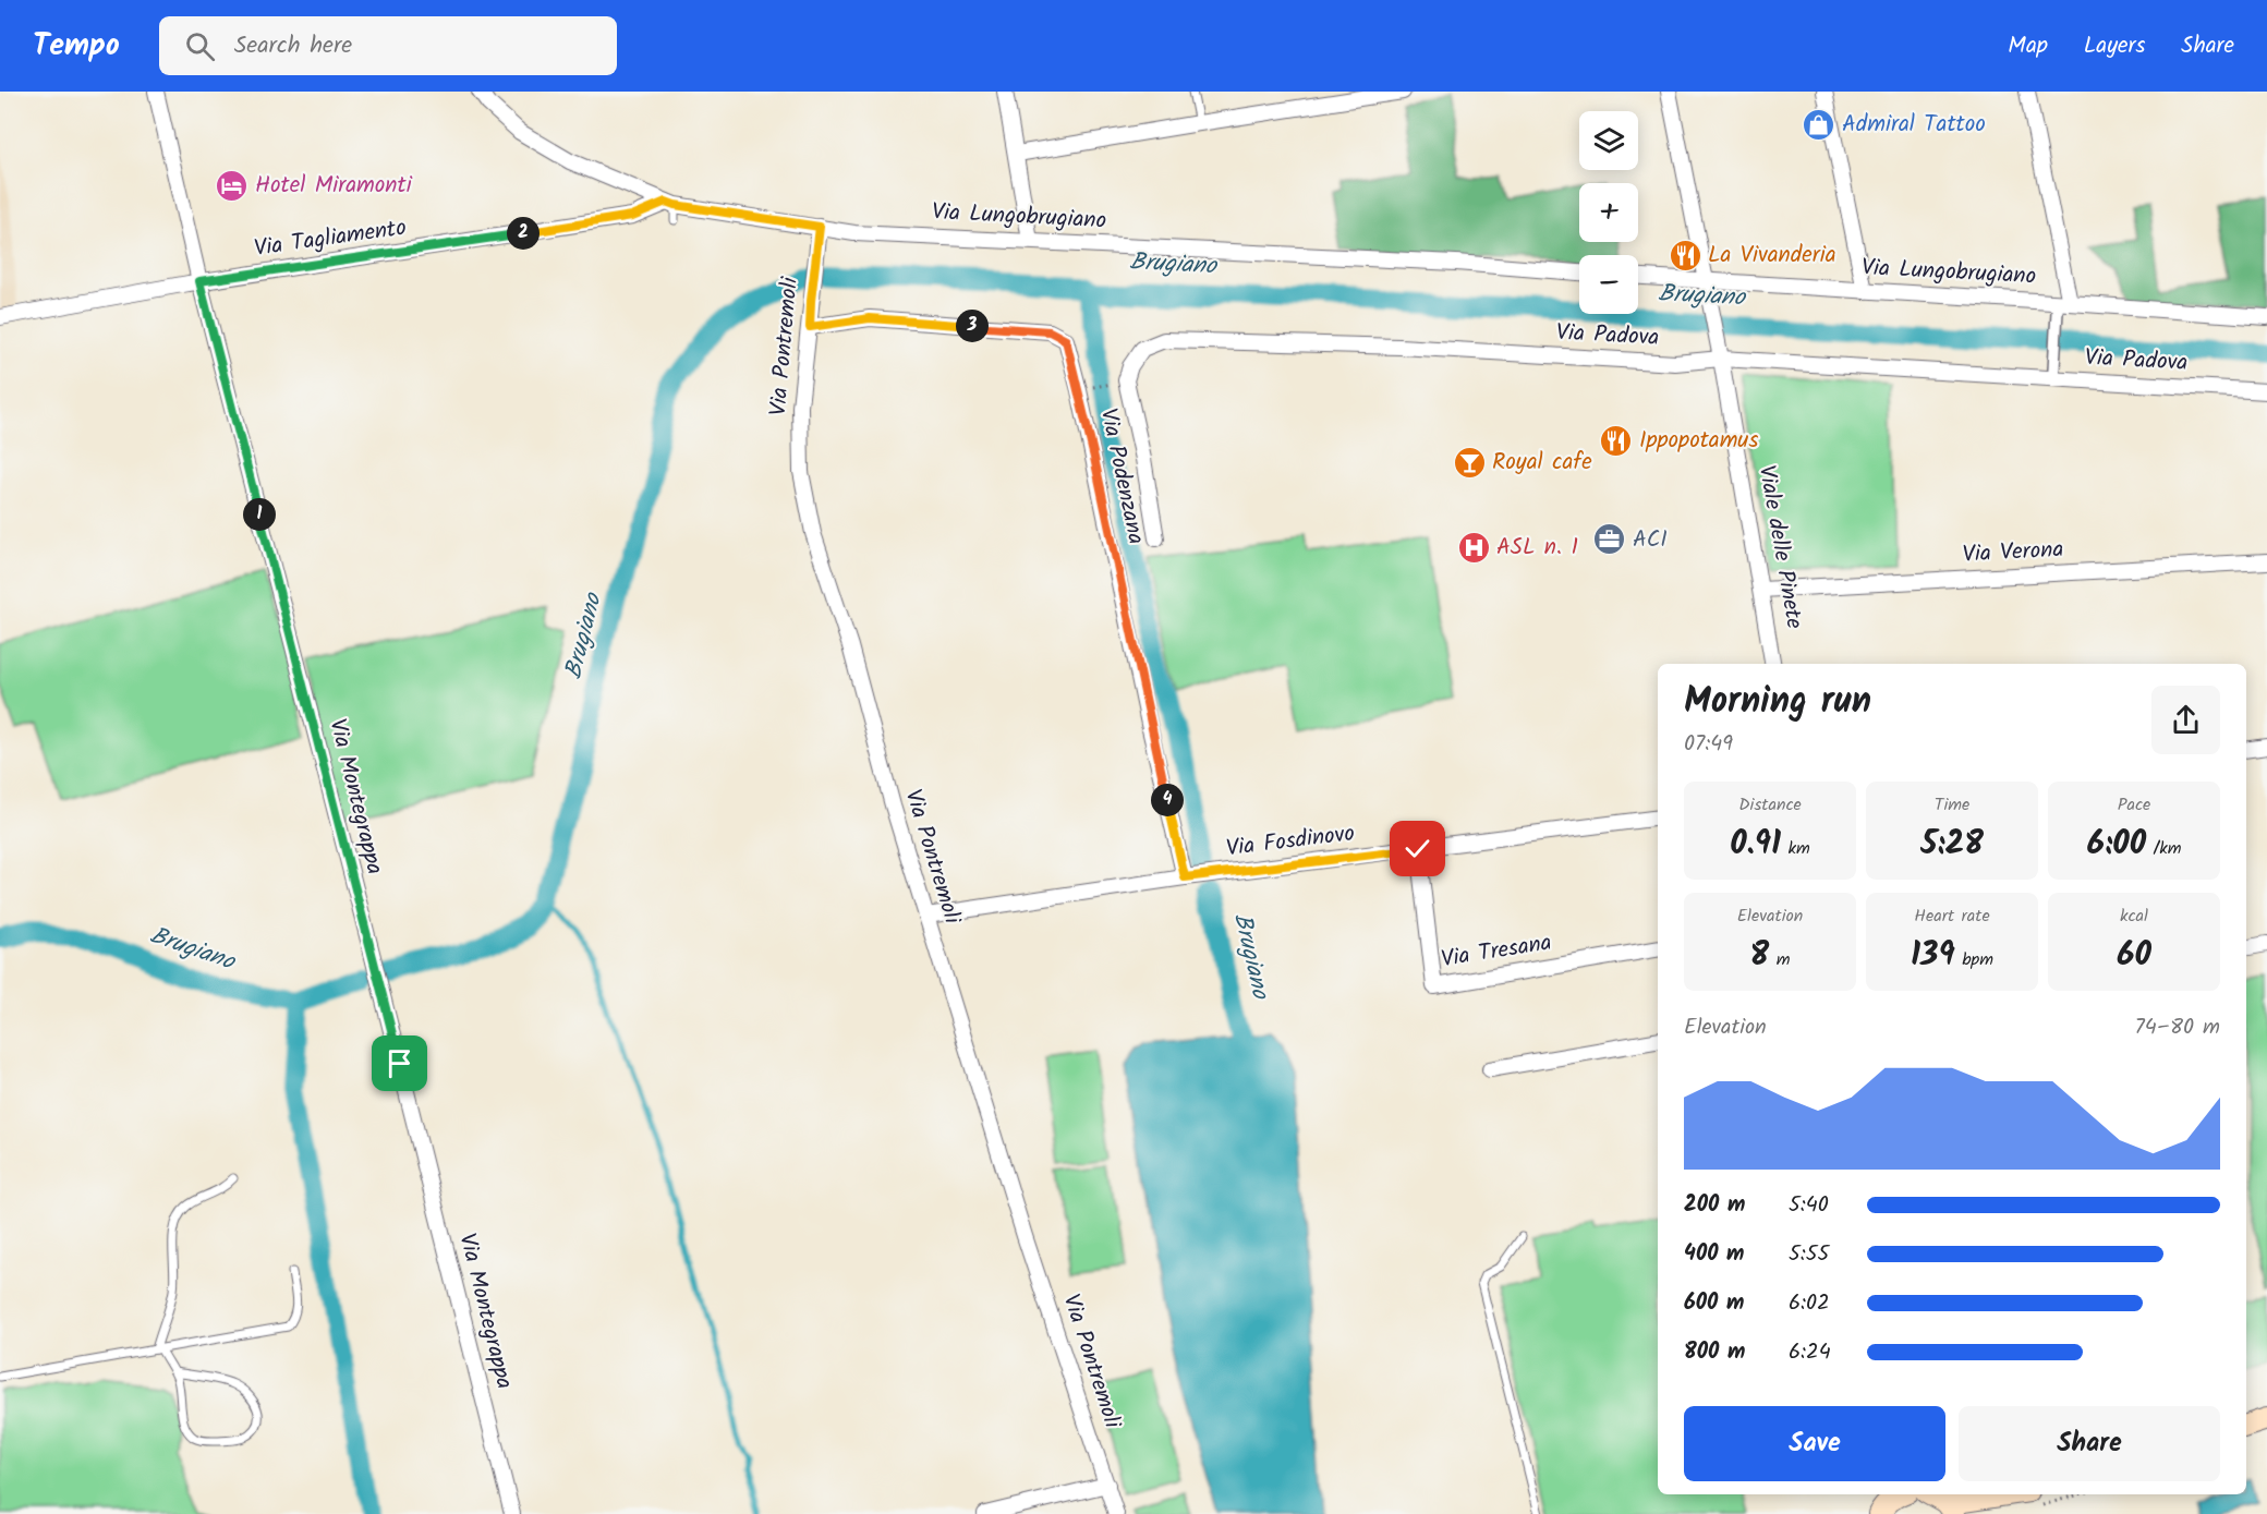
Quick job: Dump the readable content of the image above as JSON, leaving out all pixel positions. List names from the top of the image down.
{
  "streets": {
    "street": [
      "Via Lungobrugiano",
      "Via Tagliamento",
      "Via Padova",
      "Via Pontremoli",
      "Via Podenzana",
      "Viale delle Pinete",
      "Via Verona",
      "Via Montegrappa",
      "Via Fosdinovo",
      "Via Tresana"
    ]
  },
  "crossings": [
    ["Via Lungobrugiano", "Via Tagliamento"],
    ["Via Lungobrugiano", "Via Pontremoli"],
    ["Via Lungobrugiano", "Viale delle Pinete"],
    ["Via Tagliamento", "Via Montegrappa"],
    ["Via Padova", "Viale delle Pinete"],
    ["Via Pontremoli", "Via Podenzana"],
    ["Via Pontremoli", "Via Fosdinovo"],
    ["Via Podenzana", "Via Fosdinovo"],
    ["Viale delle Pinete", "Via Verona"],
    ["Via Fosdinovo", "Via Tresana"]
  ],
  "water": ["Brugiano"],
  "places": {
    "shop": ["Admiral Tattoo"],
    "hotel": ["Hotel Miramonti"],
    "restaurant": ["La Vivanderia", "Ippopotamus"],
    "bar": ["Royal cafe"],
    "office": ["ACI"],
    "hospital": ["ASL n. 1"]
  },
  "page": {
    "header": "Tempo",
    "search": "Search here",
    "nav": ["Map", "Layers", "Share"],
    "map_buttons": ["+", "−"],
    "pins": [
      "2",
      "3",
      "1",
      "4"
    ],
    "heading": ["Morning run", "07:49"],
    "stats": [
      ["Distance", "0.91 km"],
      ["Time", "5:28"],
      ["Pace", "6:00 /km"],
      ["Elevation", "8 m"],
      ["Heart rate", "139 bpm"],
      ["kcal", "60"]
    ],
    "chart": ["Elevation", "74–80 m"],
    "list": [
      {
        "name": "200 m",
        "note": "5:40"
      },
      {
        "name": "400 m",
        "note": "5:55"
      },
      {
        "name": "600 m",
        "note": "6:02"
      },
      {
        "name": "800 m",
        "note": "6:24"
      }
    ],
    "buttons": ["Save", "Share"]
  }
}
